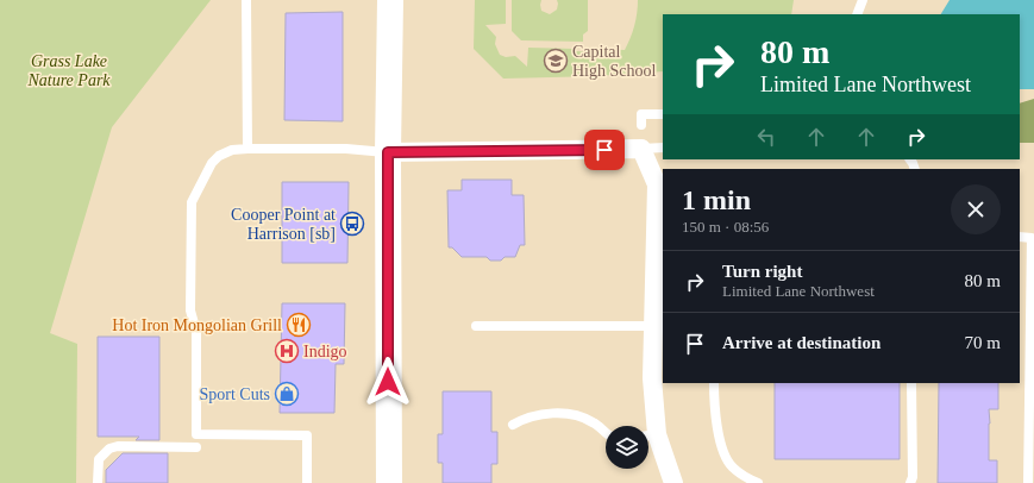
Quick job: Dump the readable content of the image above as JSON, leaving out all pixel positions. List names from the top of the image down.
{
  "parks": ["Grass Lake Nature Park"],
  "places": {
    "school or university": ["Capital High School"],
    "bus stop": ["Cooper Point at Harrison [sb]"],
    "restaurant": ["Hot Iron Mongolian Grill"],
    "hospital": ["Indigo"],
    "shop": ["Sport Cuts"]
  },
  "page": {
    "turn": ["80 m", "Limited Lane Northwest"],
    "heading": ["1 min", "150 m · 08:56"],
    "list": [
      {
        "name": "Turn right",
        "note": "Limited Lane Northwest",
        "value": "80 m"
      },
      {
        "name": "Arrive at destination",
        "value": "70 m"
      }
    ]
  }
}
